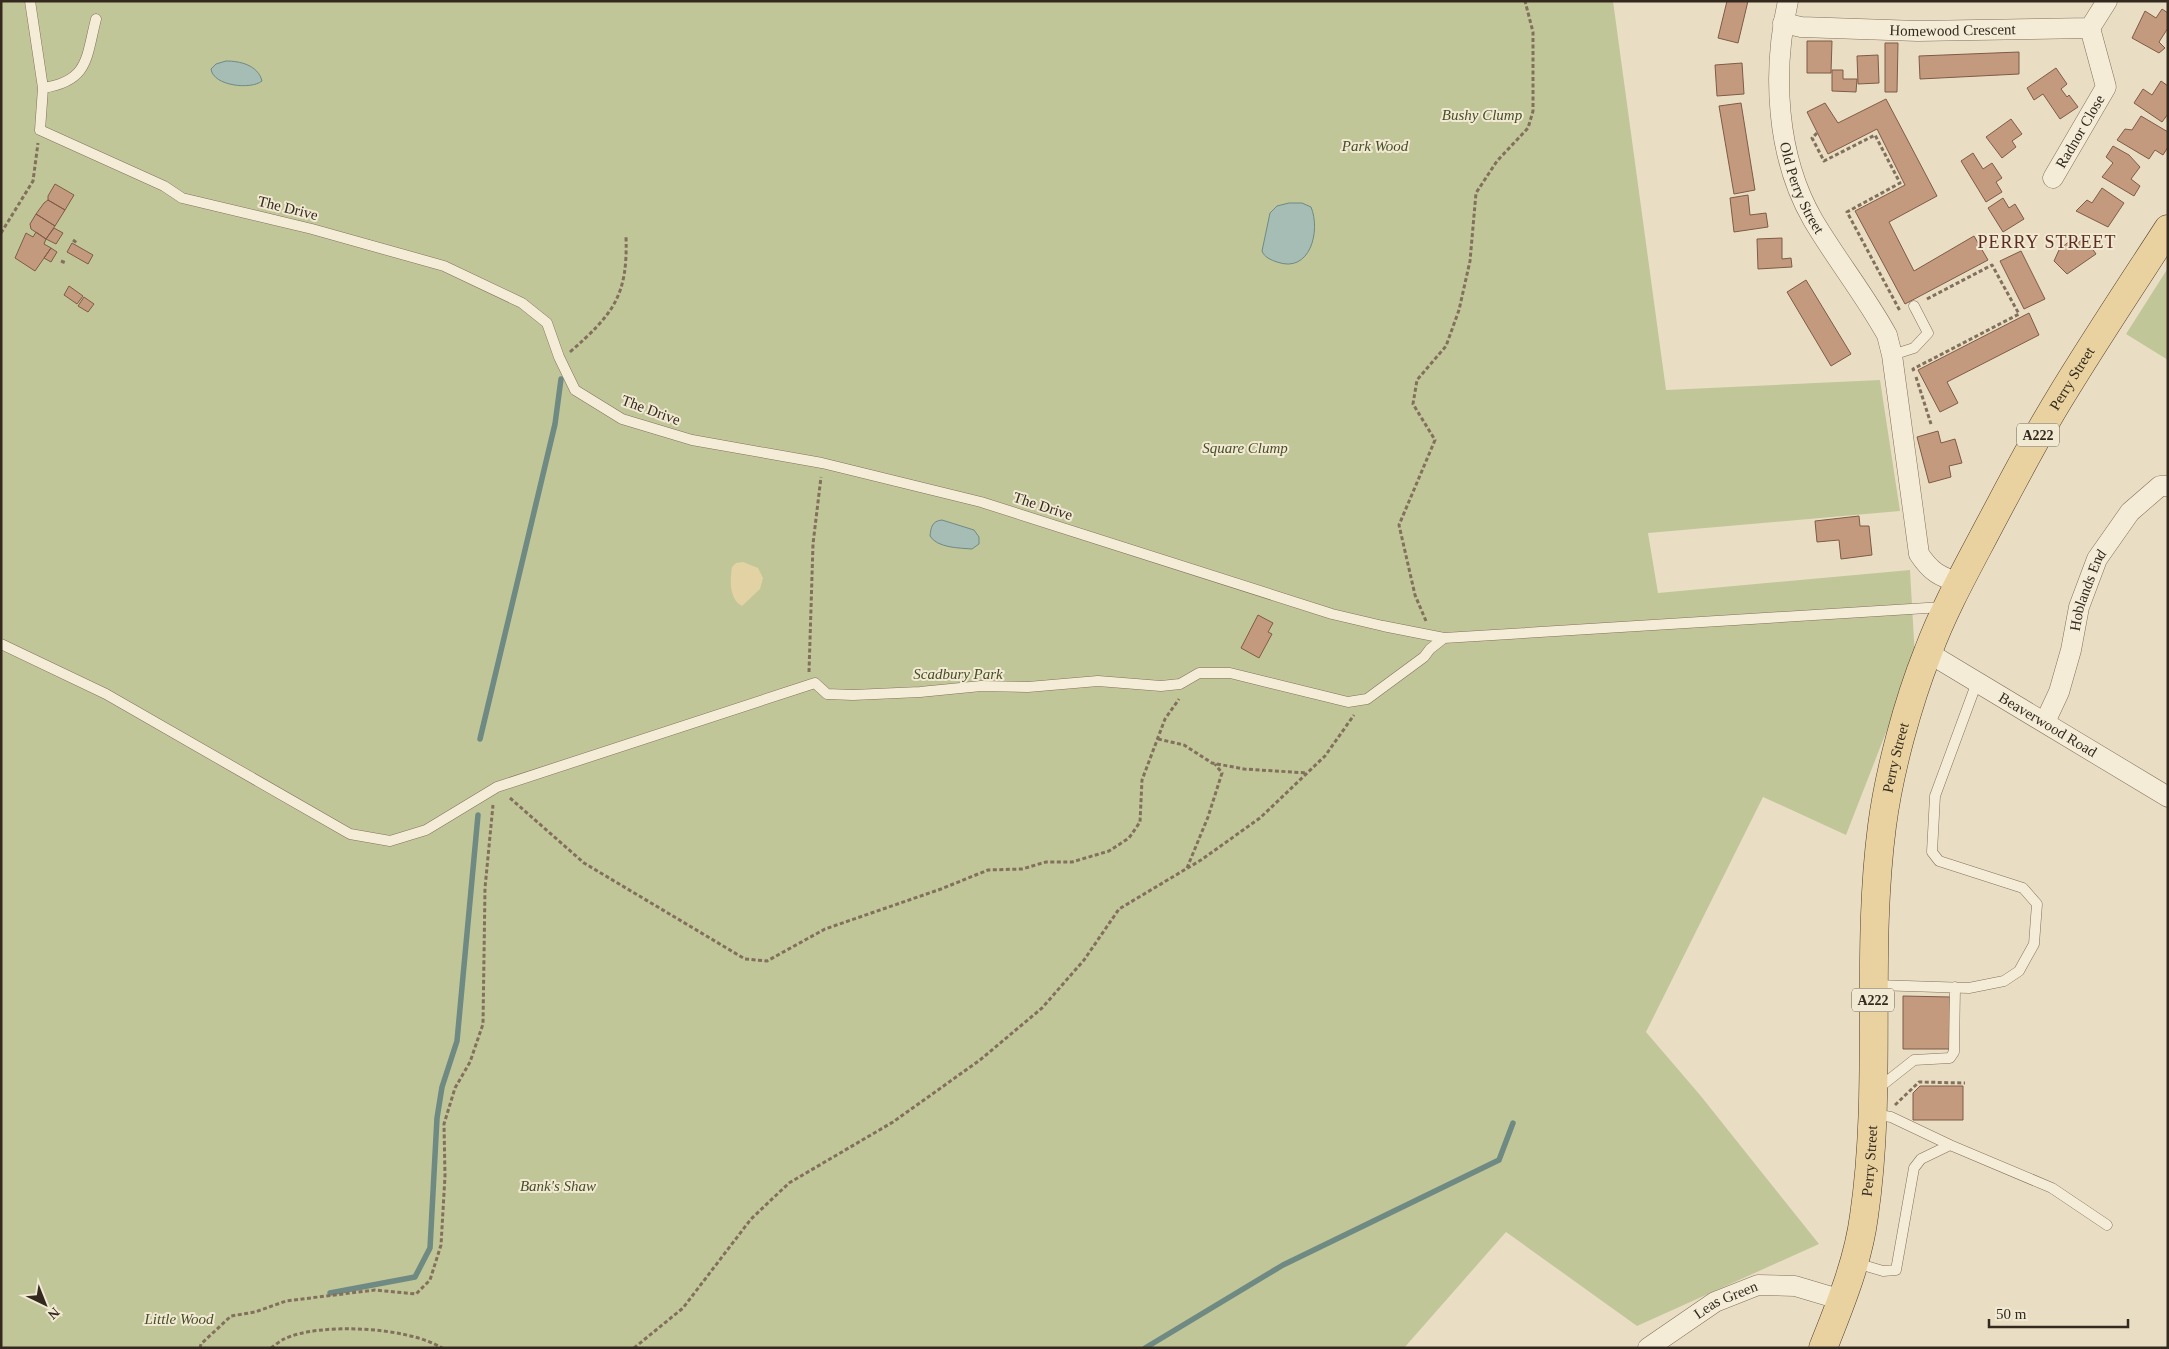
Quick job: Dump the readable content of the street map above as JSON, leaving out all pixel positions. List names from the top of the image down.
{
  "streets": {
    "main road": ["Perry Street", "A222"],
    "street": [
      "Homewood Crescent",
      "Radnor Close",
      "Old Perry Street",
      "Hoblands End",
      "Beaverwood Road",
      "Leas Green"
    ],
    "lane": ["The Drive"]
  },
  "crossings": [
    ["Homewood Crescent", "Radnor Close"],
    ["Homewood Crescent", "Old Perry Street"],
    ["Old Perry Street", "Perry Street"],
    ["The Drive", "Perry Street"],
    ["Perry Street", "Beaverwood Road"],
    ["Perry Street", "Leas Green"],
    ["Hoblands End", "Beaverwood Road"]
  ],
  "districts": ["PERRY STREET"],
  "parks": [
    "Bushy Clump",
    "Park Wood",
    "Square Clump",
    "Scadbury Park",
    "Bank's Shaw",
    "Little Wood"
  ],
  "scale_bar": "50 m",
  "north": "bottom right"
}
